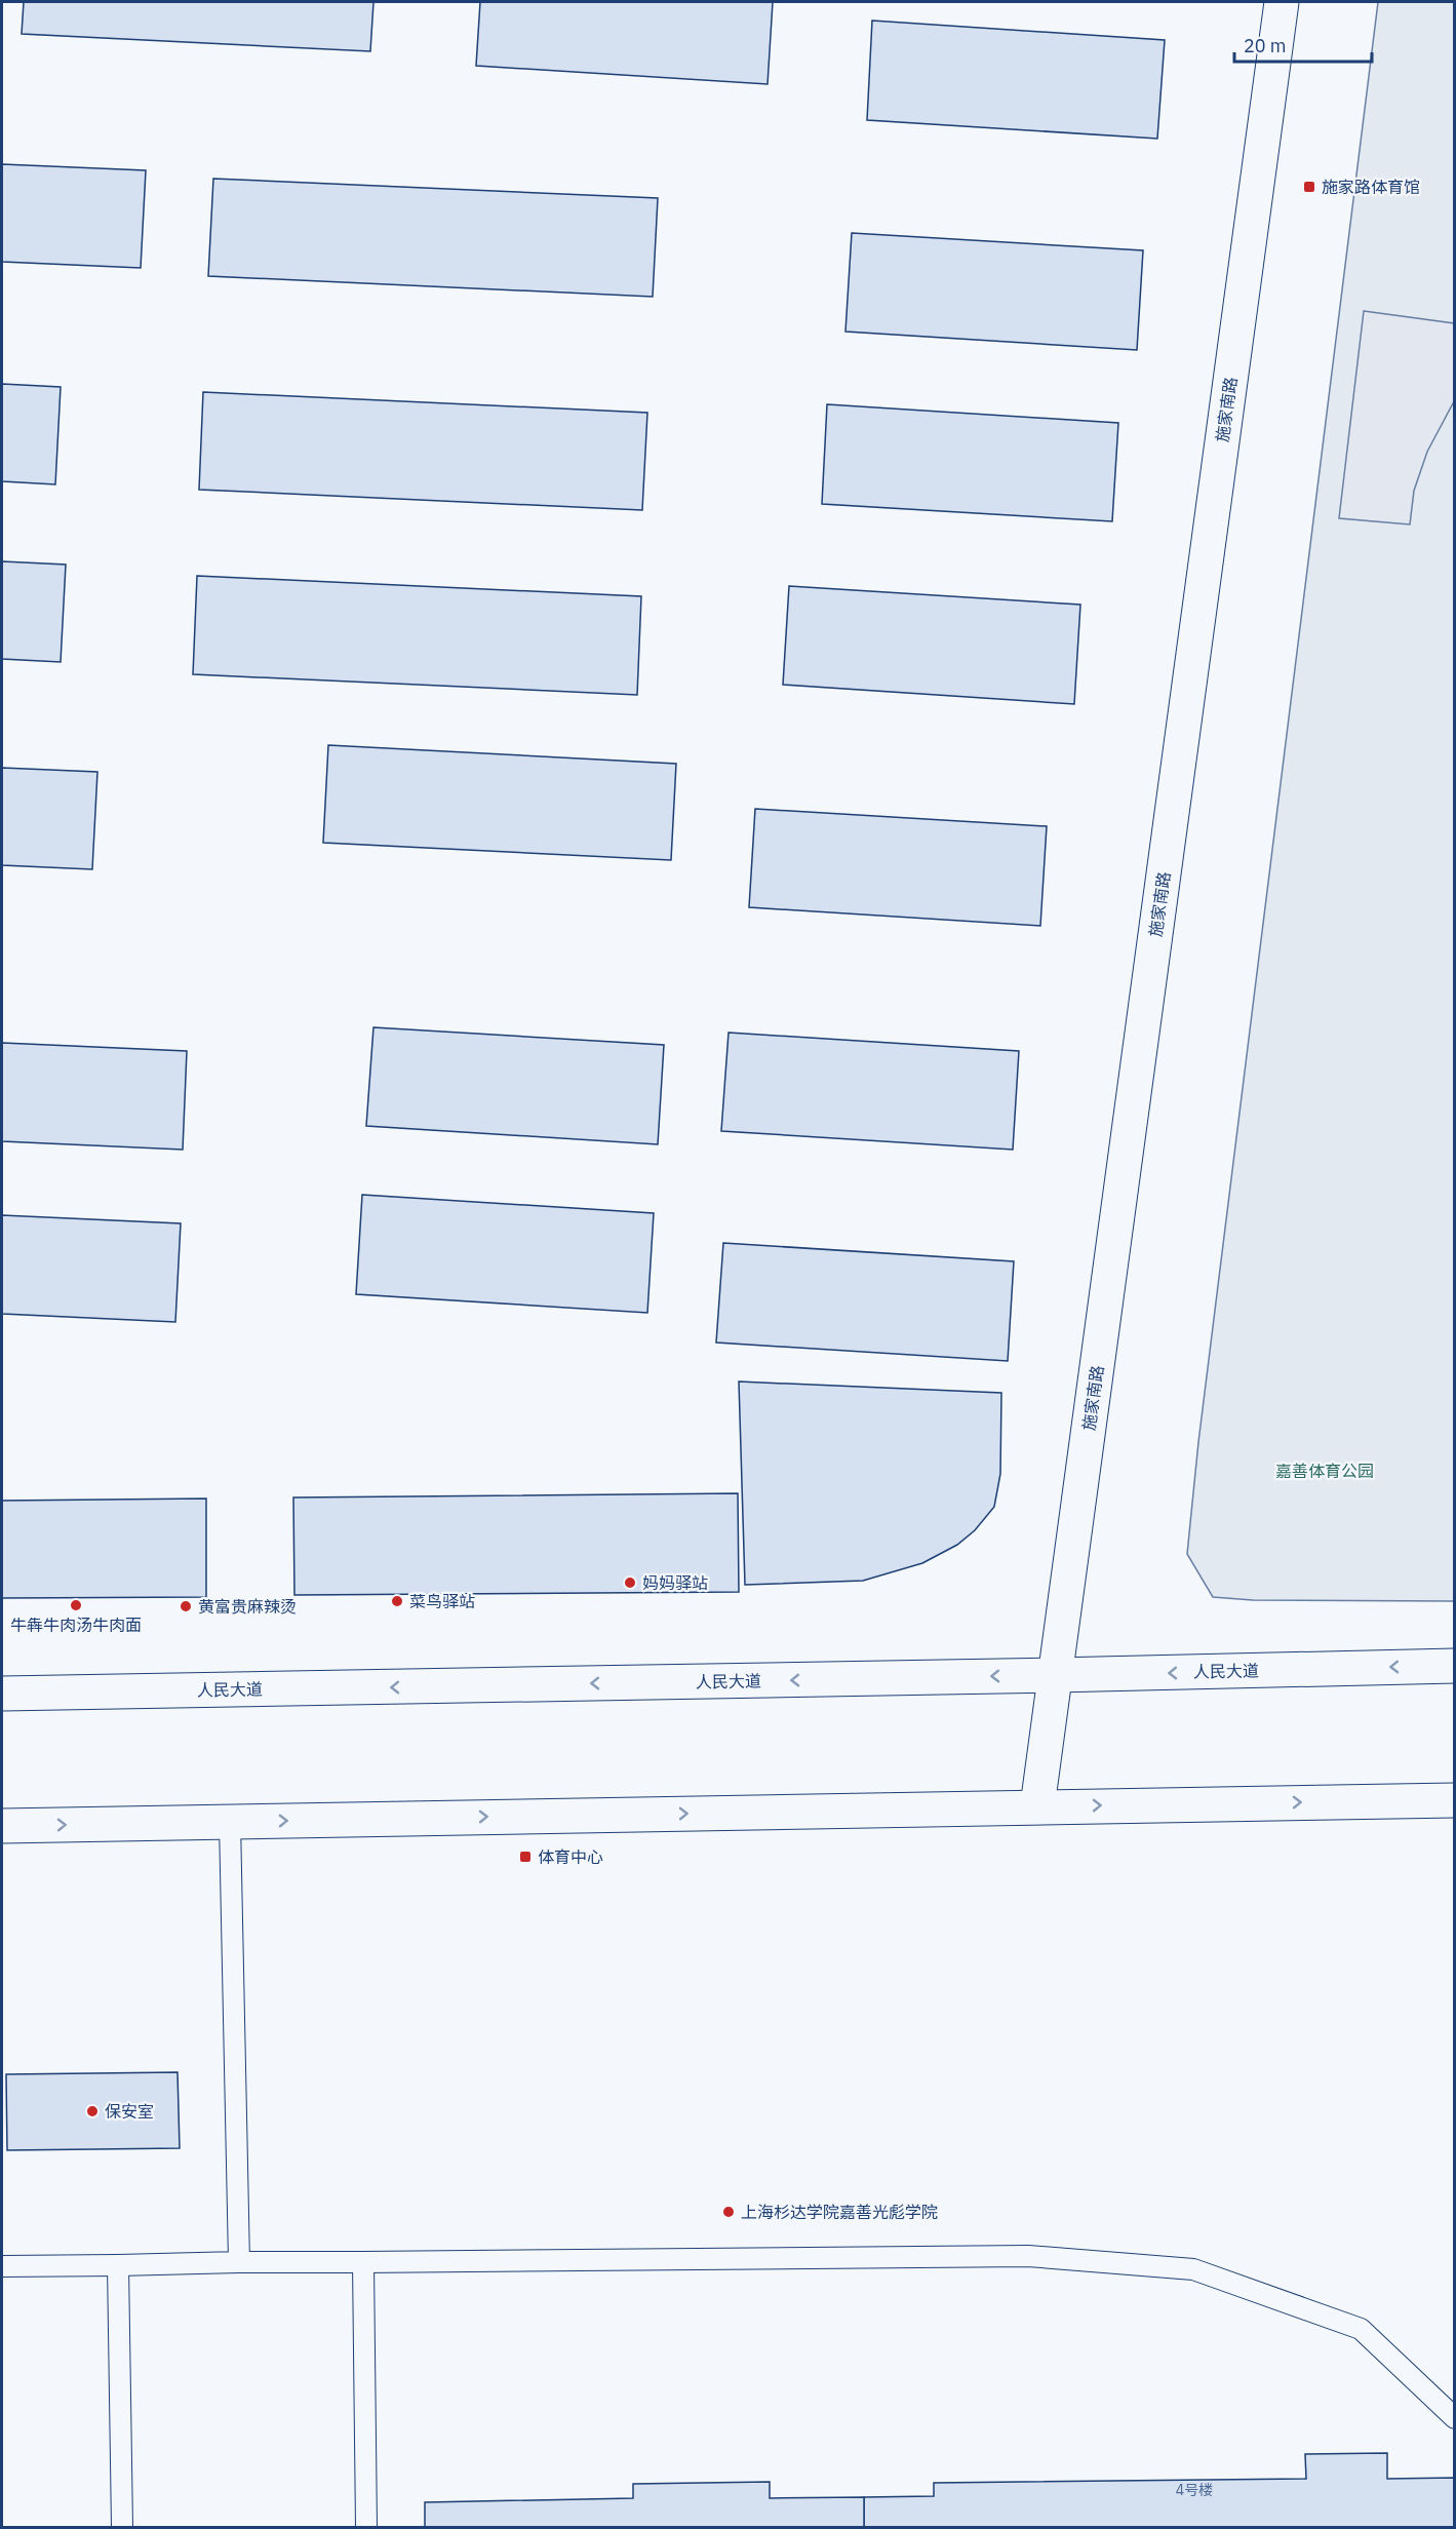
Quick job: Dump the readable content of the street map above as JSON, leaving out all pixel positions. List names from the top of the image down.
{
  "streets": {
    "main road": ["施家南路", "人民大道"]
  },
  "crossings": [
    ["施家南路", "人民大道"]
  ],
  "parks": ["嘉善体育公园"],
  "places": {
    "transit": ["施家路体育馆", "体育中心"],
    "other": [
      "妈妈驿站",
      "菜鸟驿站",
      "牛犇牛肉汤牛肉面",
      "黄富贵麻辣烫",
      "保安室",
      "上海杉达学院嘉善光彪学院"
    ]
  },
  "house_numbers": ["4号楼"],
  "scale_bar": "20 m"
}
